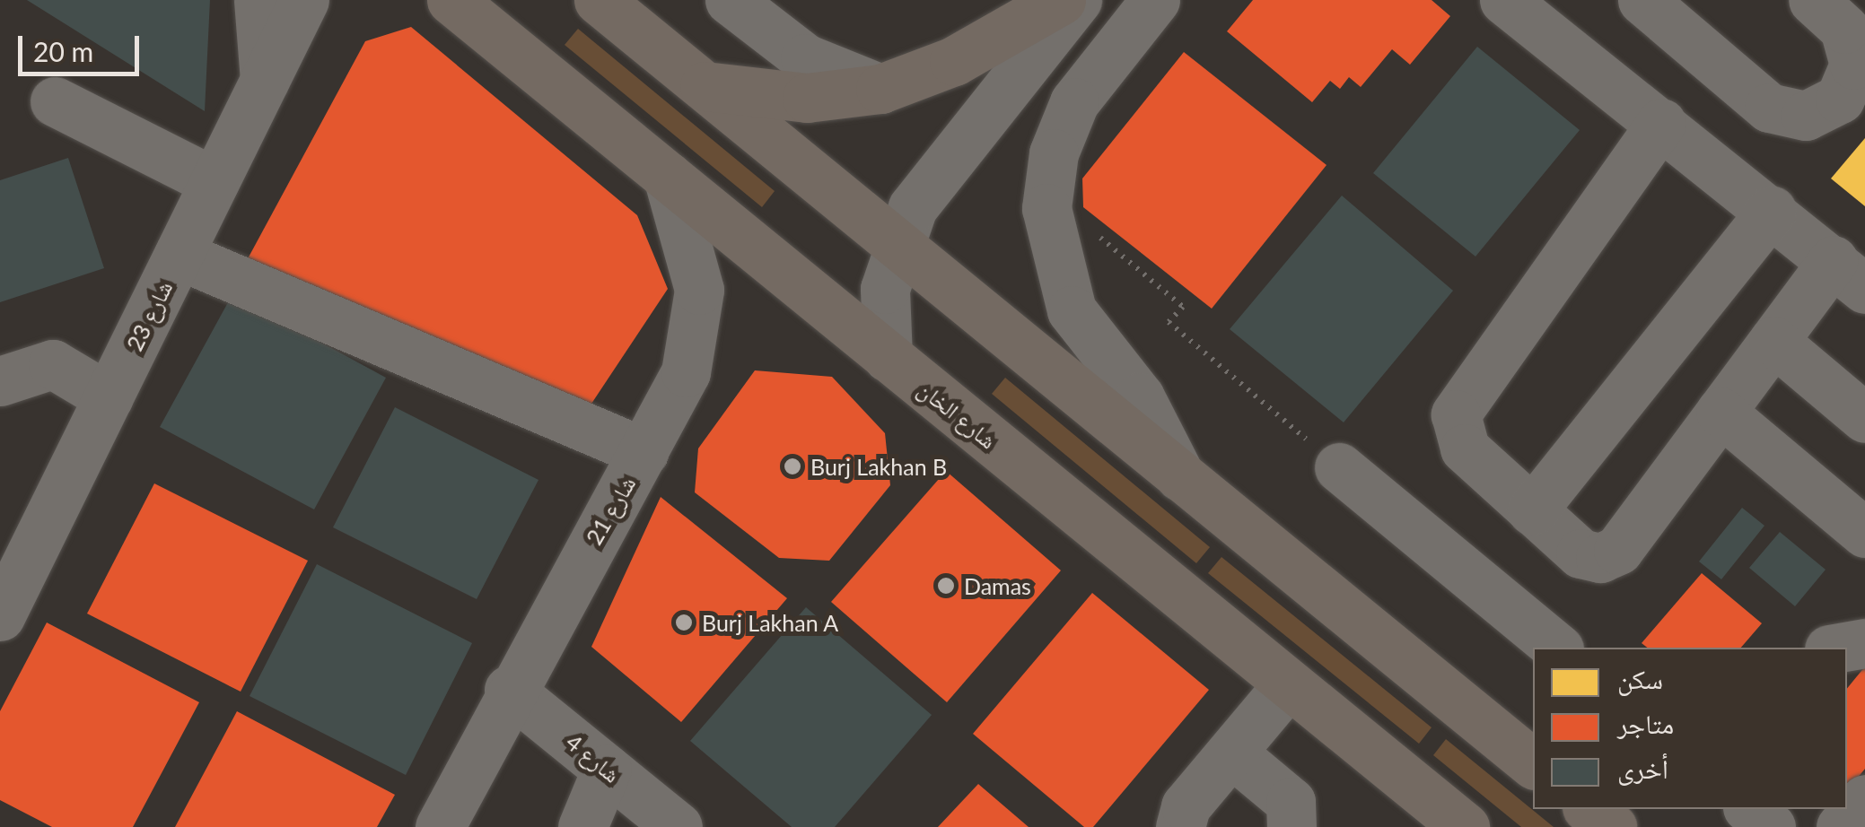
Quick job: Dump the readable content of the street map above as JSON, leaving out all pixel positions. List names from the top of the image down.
{
  "streets": {
    "main road": ["شارع الخان"],
    "street": ["شارع 23", "شارع 21", "شارع 4"]
  },
  "crossings": [
    ["شارع الخان", "شارع 21"],
    ["شارع 21", "شارع 4"]
  ],
  "places": ["Burj Lakhan B", "Damas", "Burj Lakhan A"],
  "legend": ["سكن", "متاجر", "أخرى"],
  "scale_bar": "20 m"
}
